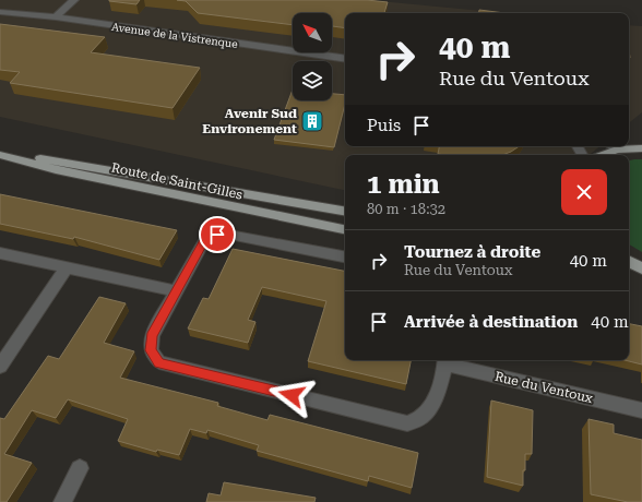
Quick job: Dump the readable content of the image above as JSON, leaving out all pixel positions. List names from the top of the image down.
{
  "streets": {
    "main road": ["Route de Saint-Gilles"],
    "street": ["Avenue de la Vistrenque", "Rue du Ventoux"]
  },
  "places": {
    "building": ["Avenir Sud Environement"]
  },
  "north": "top left",
  "page": {
    "turn": ["40 m", "Rue du Ventoux"],
    "then": "Puis",
    "heading": ["1 min", "80 m · 18:32"],
    "list": [
      {
        "name": "Tournez à droite",
        "note": "Rue du Ventoux",
        "value": "40 m"
      },
      {
        "name": "Arrivée à destination",
        "value": "40 m"
      }
    ]
  }
}
